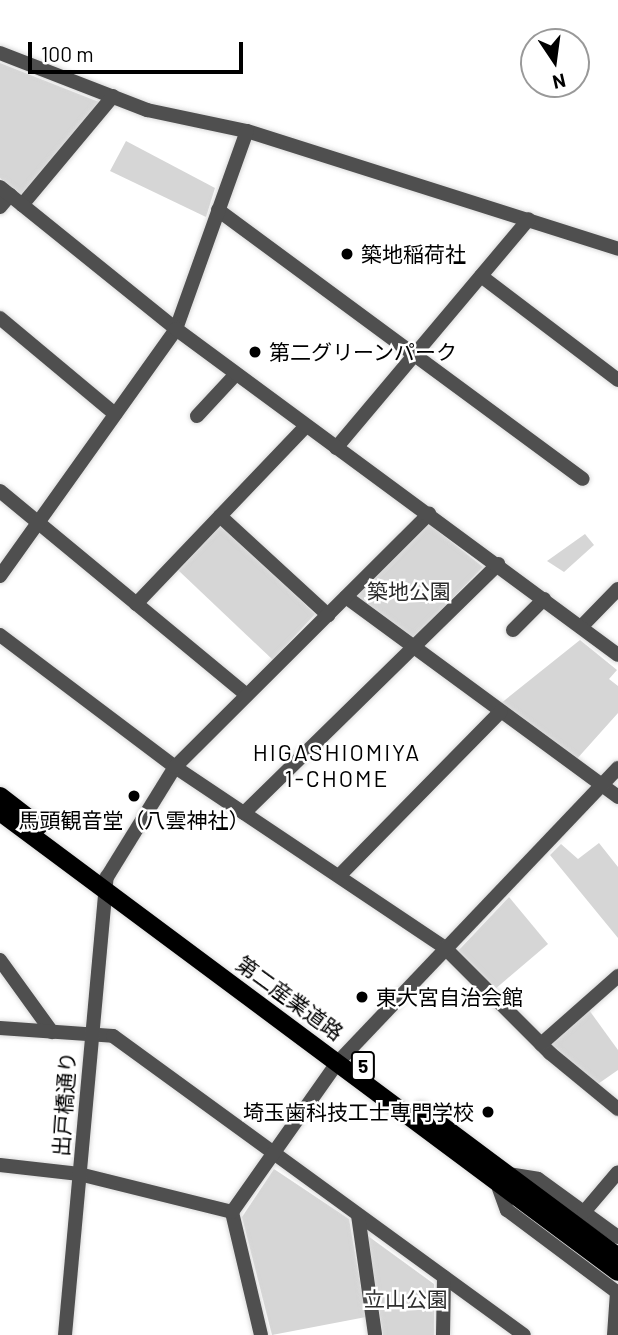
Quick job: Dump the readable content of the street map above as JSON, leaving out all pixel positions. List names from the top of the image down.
{
  "streets": {
    "main road": ["第二産業道路", "5"],
    "street": ["出戸橋通り"]
  },
  "crossings": [
    ["第二産業道路", "出戸橋通り"]
  ],
  "districts": ["HIGASHIOMIYA 1-CHOME"],
  "parks": ["築地公園", "立山公園"],
  "places": [
    "築地稲荷社",
    "第二グリーンパーク",
    "馬頭観音堂（八雲神社）",
    "東大宮自治会館",
    "埼玉歯科技工士専門学校"
  ],
  "scale_bar": "100 m",
  "north": "bottom"
}
